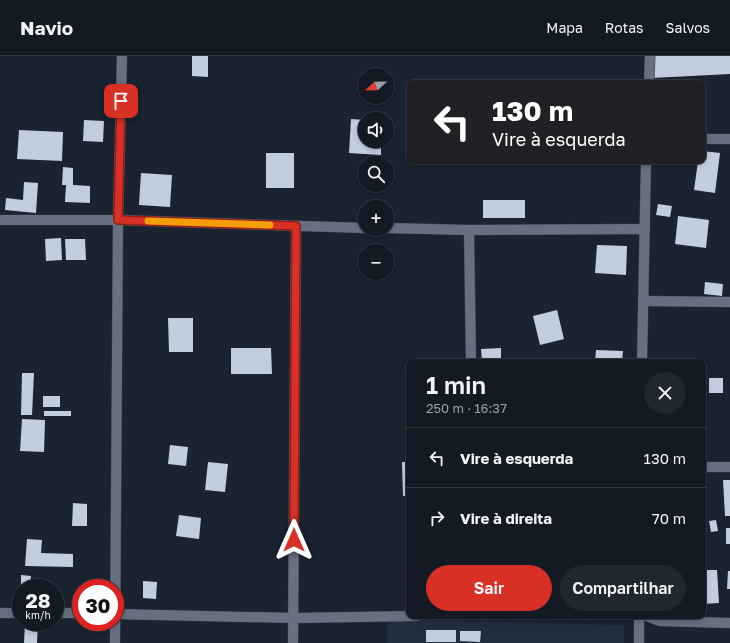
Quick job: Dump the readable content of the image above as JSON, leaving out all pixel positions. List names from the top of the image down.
{
  "north": "left",
  "page": {
    "header": "Navio",
    "nav": ["Mapa", "Rotas", "Salvos"],
    "map_buttons": ["+", "−"],
    "turn": ["130 m", "Vire à esquerda"],
    "heading": ["1 min", "250 m · 16:37"],
    "list": [
      {
        "name": "Vire à esquerda",
        "value": "130 m"
      },
      {
        "name": "Vire à direita",
        "value": "70 m"
      }
    ],
    "buttons": ["Sair", "Compartilhar"],
    "speed": "28 km/h",
    "limit": "30"
  }
}
